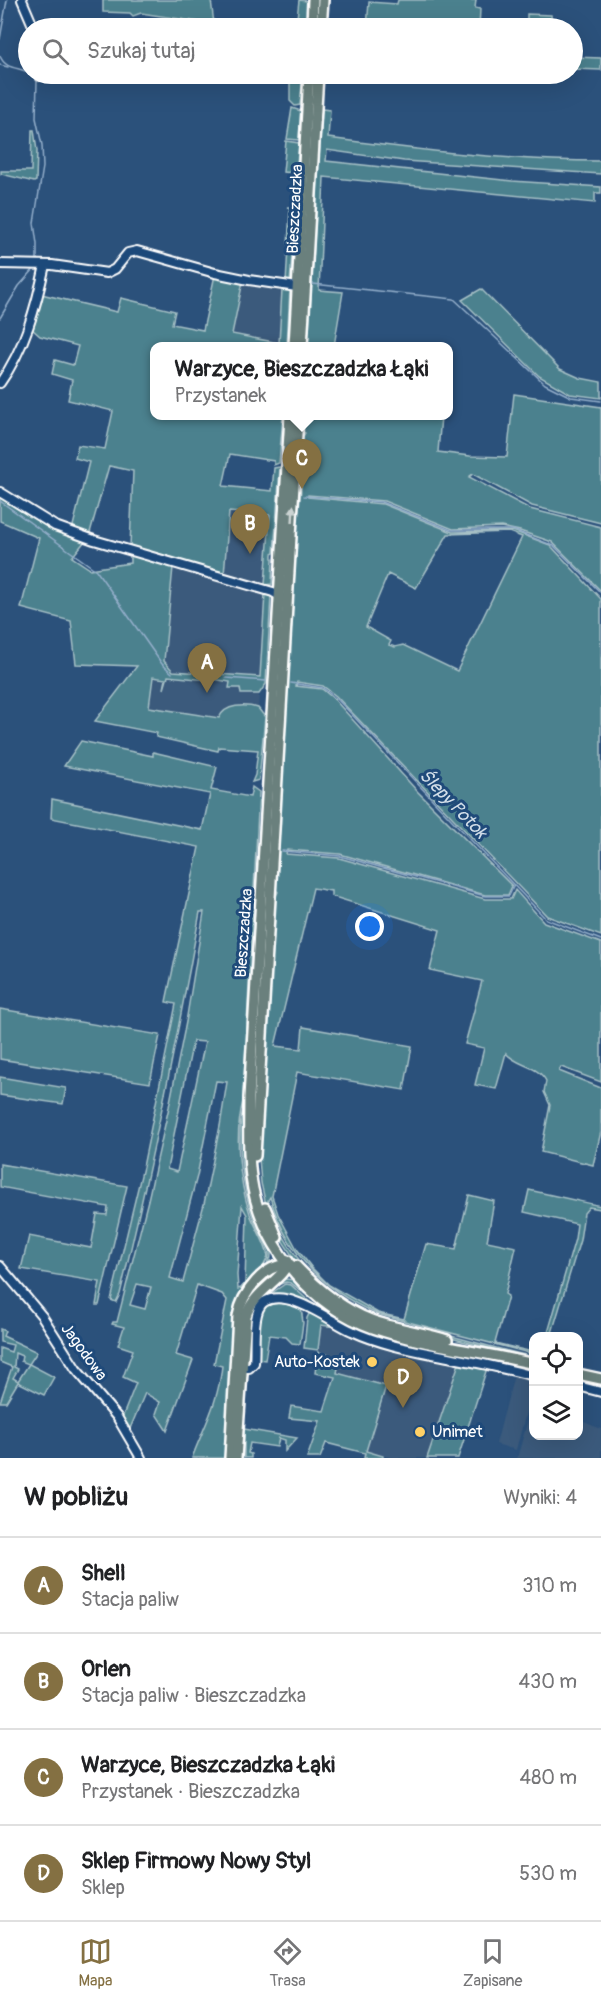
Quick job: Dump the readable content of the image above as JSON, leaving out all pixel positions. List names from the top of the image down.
{
  "streets": {
    "main road": ["Bieszczadzka"],
    "street": ["Jagodowa"]
  },
  "water": ["Ślepy Potok"],
  "places": ["Auto-Kostek", "Unimet"],
  "page": {
    "search": "Szukaj tutaj",
    "popup": ["Warzyce, Bieszczadzka Łąki", "Przystanek"],
    "pins": [
      "C",
      "B",
      "A",
      "D"
    ],
    "heading": ["W pobliżu", "Wyniki: 4"],
    "list": [
      {
        "mark": "A",
        "name": "Shell",
        "note": "Stacja paliw",
        "value": "310 m"
      },
      {
        "mark": "B",
        "name": "Orlen",
        "note": "Stacja paliw · Bieszczadzka",
        "value": "430 m"
      },
      {
        "mark": "C",
        "name": "Warzyce, Bieszczadzka Łąki",
        "note": "Przystanek · Bieszczadzka",
        "value": "480 m"
      },
      {
        "mark": "D",
        "name": "Sklep Firmowy Nowy Styl",
        "note": "Sklep",
        "value": "530 m"
      }
    ],
    "nav": ["Mapa", "Trasa", "Zapisane"]
  }
}
